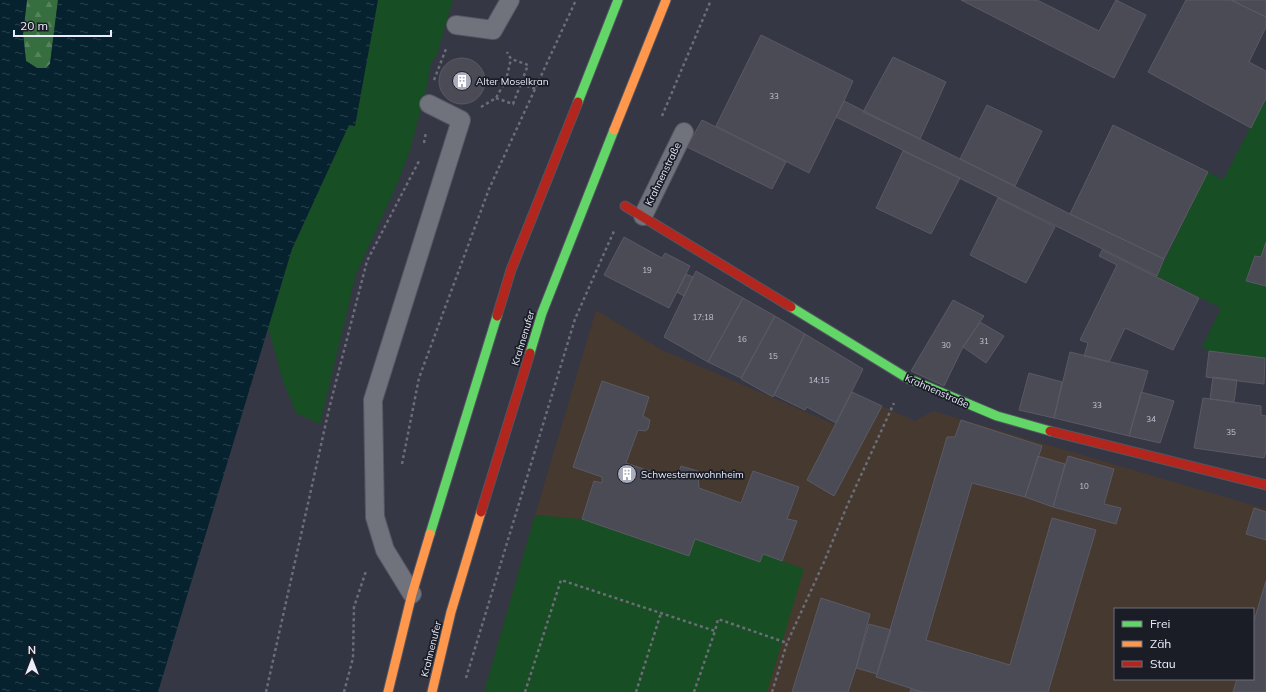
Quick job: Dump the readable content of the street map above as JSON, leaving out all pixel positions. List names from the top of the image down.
{
  "streets": {
    "main road": ["Krahnenstraße", "Krahnenufer"]
  },
  "places": {
    "building": ["Alter Moselkran", "Schwesternwohnheim"]
  },
  "house_numbers": [
    "33",
    "19",
    "17;18",
    "16",
    "31",
    "30",
    "15",
    "14;15",
    "33",
    "34",
    "35",
    "10"
  ],
  "legend": ["Frei", "Zäh", "Stau"],
  "scale_bar": "20 m",
  "north": "top"
}
